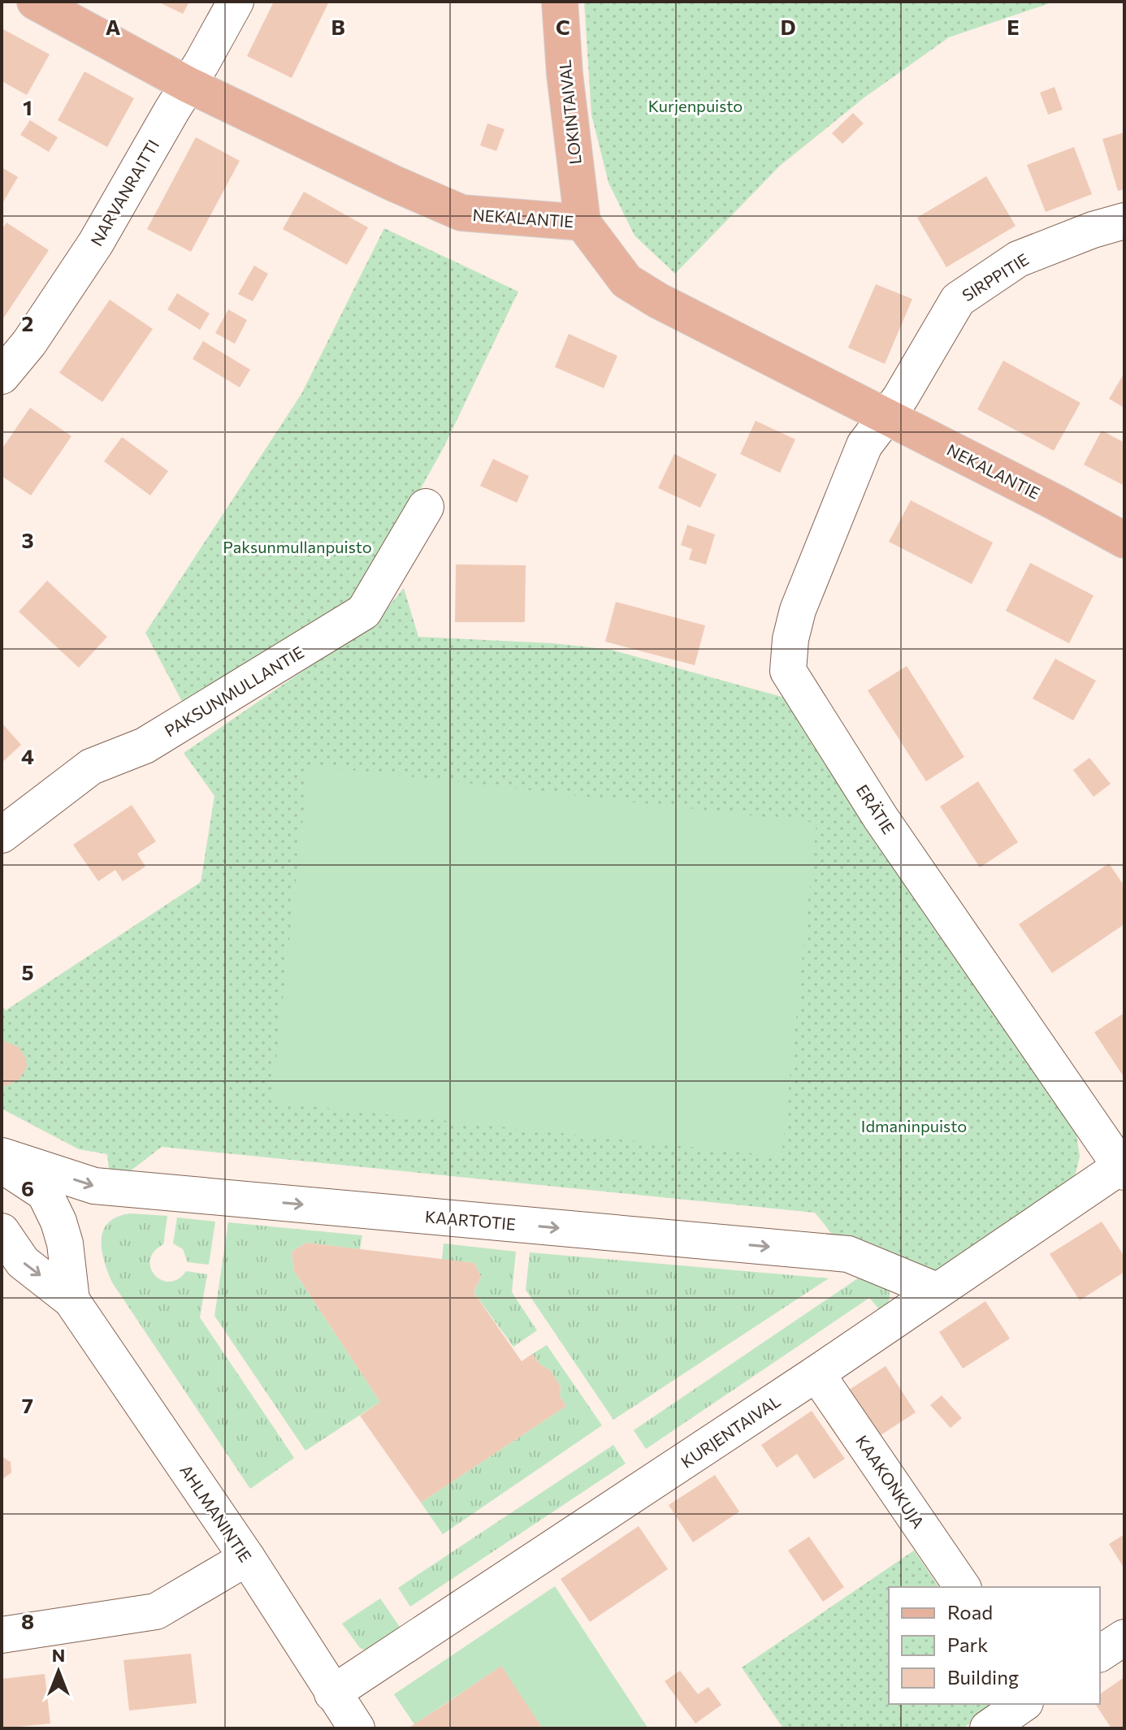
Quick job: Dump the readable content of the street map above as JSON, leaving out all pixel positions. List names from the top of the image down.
{
  "streets": {
    "main road": ["LOKINTAIVAL", "NEKALANTIE"],
    "street": [
      "NARVANRAITTI",
      "SIRPPITIE",
      "PAKSUNMULLANTIE",
      "ERÄTIE",
      "KAARTOTIE",
      "KURJENTAIVAL",
      "KAAKONKUJA",
      "AHLMANINTIE"
    ]
  },
  "crossings": [
    ["LOKINTAIVAL", "NEKALANTIE"],
    ["NARVANRAITTI", "NEKALANTIE"],
    ["NEKALANTIE", "SIRPPITIE"],
    ["NEKALANTIE", "ERÄTIE"],
    ["SIRPPITIE", "ERÄTIE"],
    ["ERÄTIE", "KURJENTAIVAL"],
    ["KAARTOTIE", "KURJENTAIVAL"],
    ["KURJENTAIVAL", "KAAKONKUJA"],
    ["KURJENTAIVAL", "AHLMANINTIE"]
  ],
  "one_way": ["KAARTOTIE"],
  "parks": ["Kurjenpuisto", "Paksunmullanpuisto", "Idmaninpuisto"],
  "legend": ["Road", "Park", "Building"],
  "north": "top",
  "grid": {
    "columns": [
      "A",
      "B",
      "C",
      "D",
      "E"
    ],
    "rows": [
      "1",
      "2",
      "3",
      "4",
      "5",
      "6",
      "7",
      "8"
    ]
  }
}
